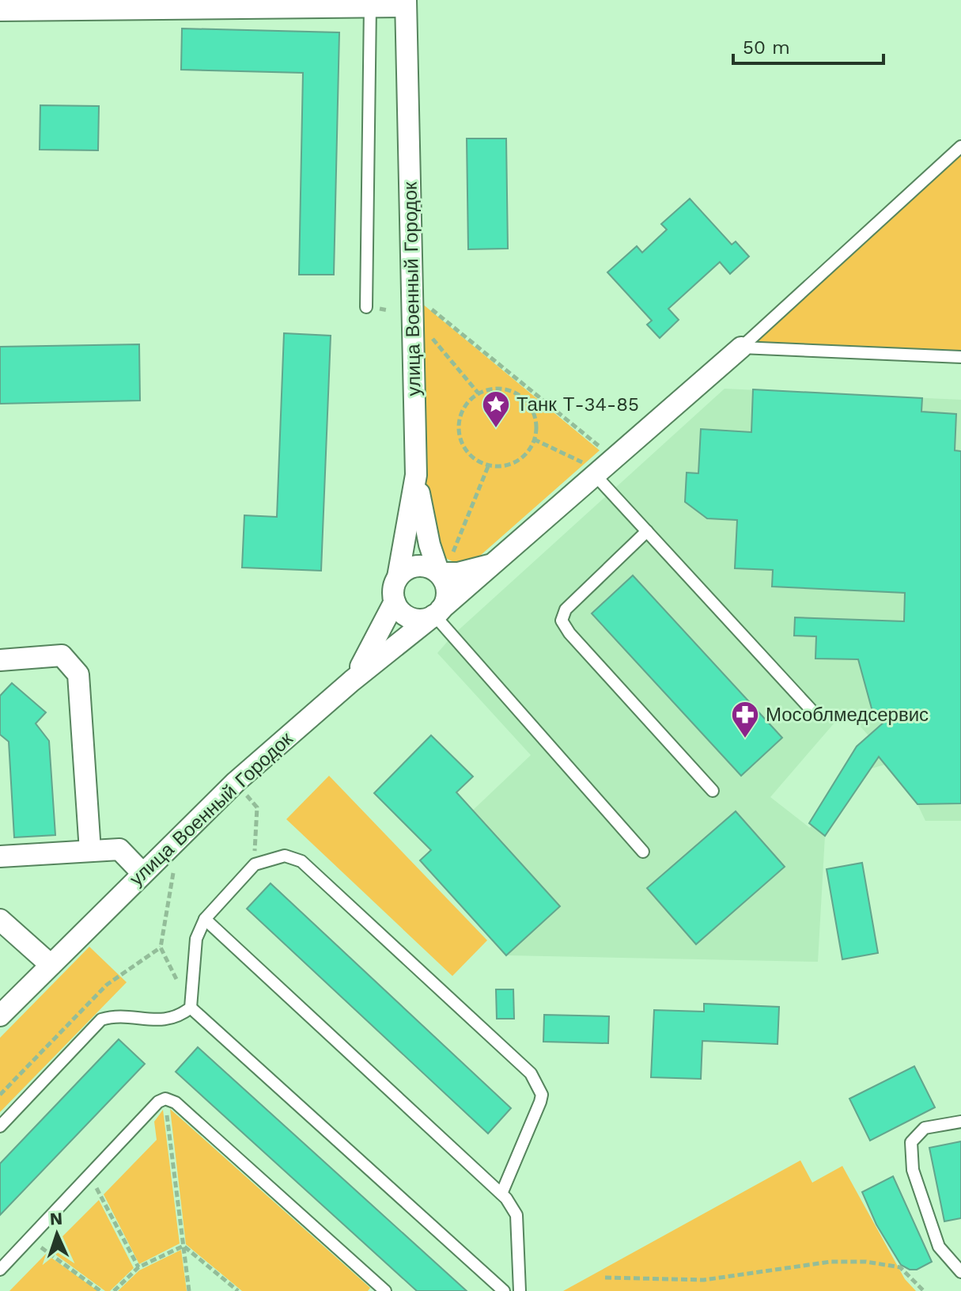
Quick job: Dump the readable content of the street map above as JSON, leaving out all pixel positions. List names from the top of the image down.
{
  "streets": {
    "street": ["улица Военный Городок"]
  },
  "places": {
    "place": ["Танк Т-34-85"],
    "pharmacy": ["Мособлмедсервис"]
  },
  "scale_bar": "50 m",
  "north": "top"
}
